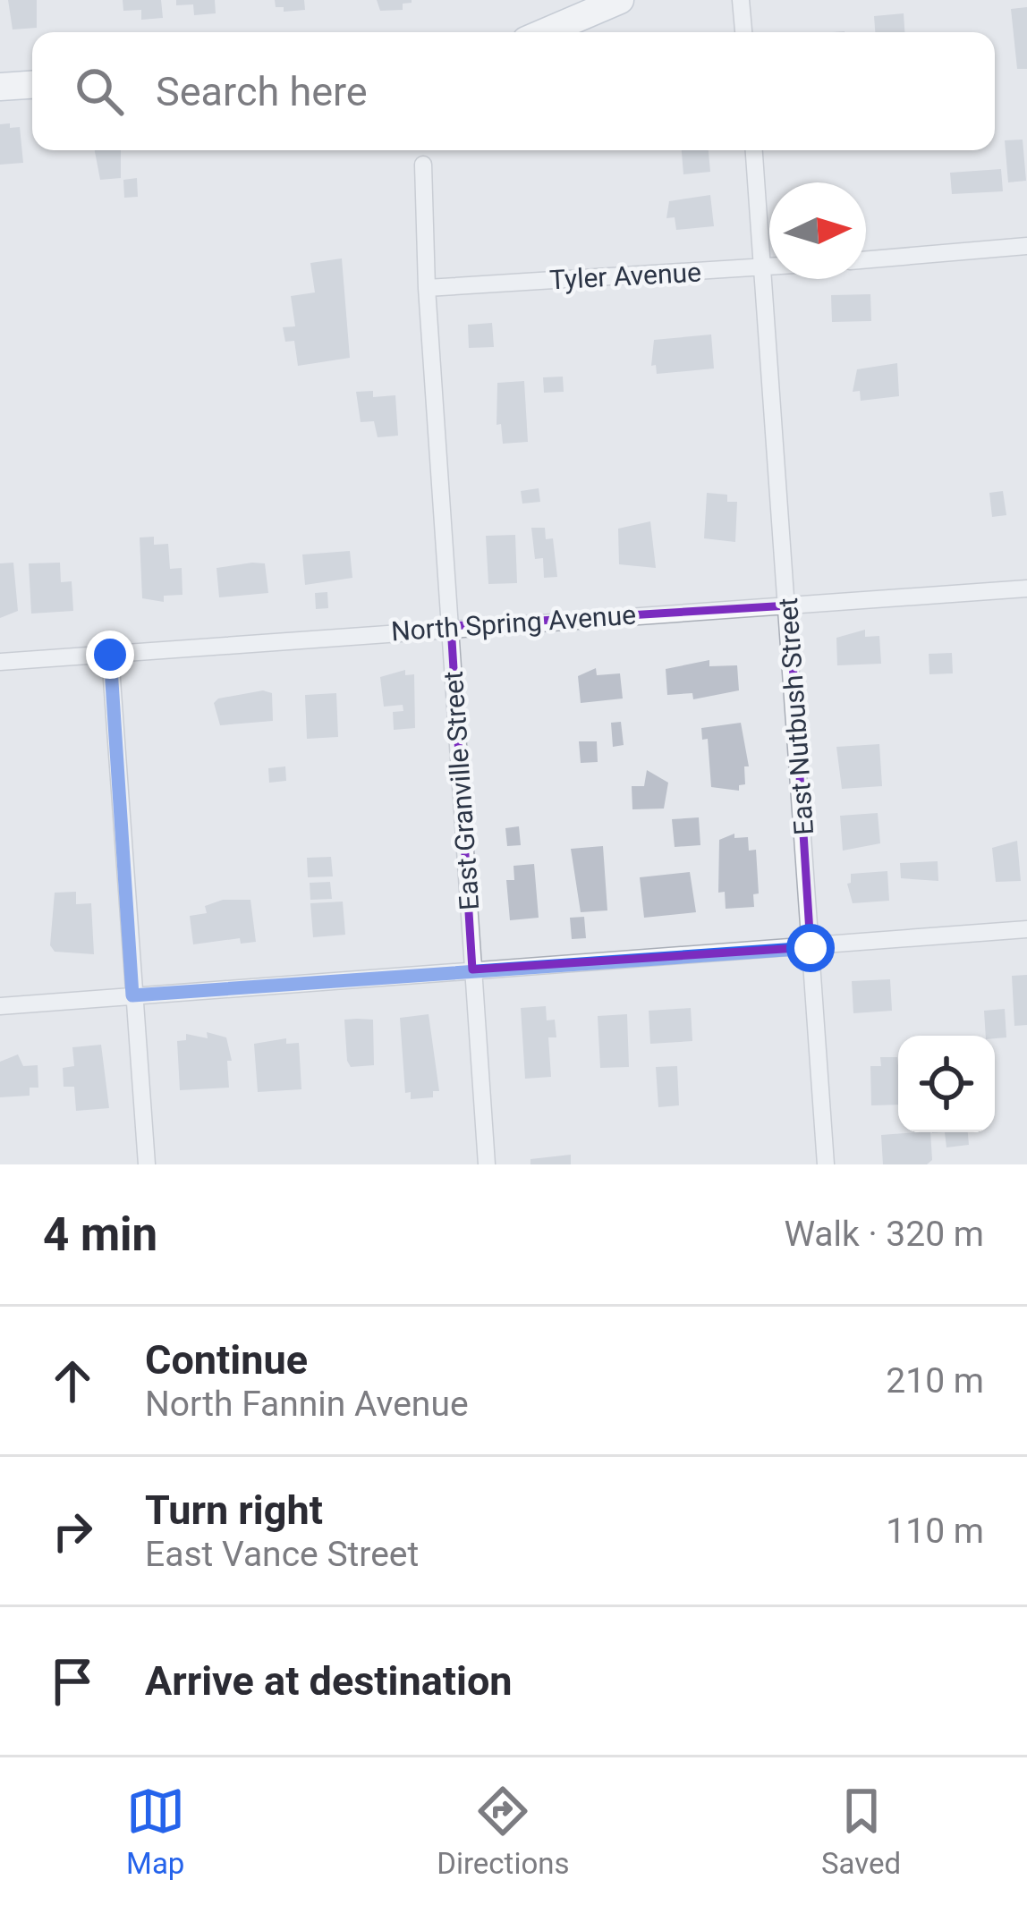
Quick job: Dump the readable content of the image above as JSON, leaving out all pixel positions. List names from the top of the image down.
{
  "streets": {
    "street": [
      "Tyler Avenue",
      "North Spring Avenue",
      "East Nutbush Street",
      "East Granville Street"
    ]
  },
  "crossings": [
    ["Tyler Avenue", "East Nutbush Street"],
    ["Tyler Avenue", "East Granville Street"],
    ["North Spring Avenue", "East Nutbush Street"],
    ["North Spring Avenue", "East Granville Street"]
  ],
  "north": "right",
  "page": {
    "search": "Search here",
    "heading": ["4 min", "Walk · 320 m"],
    "list": [
      ["Continue", "North Fannin Avenue", "210 m"],
      ["Turn right", "East Vance Street", "110 m"],
      "Arrive at destination"
    ],
    "nav": ["Map", "Directions", "Saved"]
  }
}
